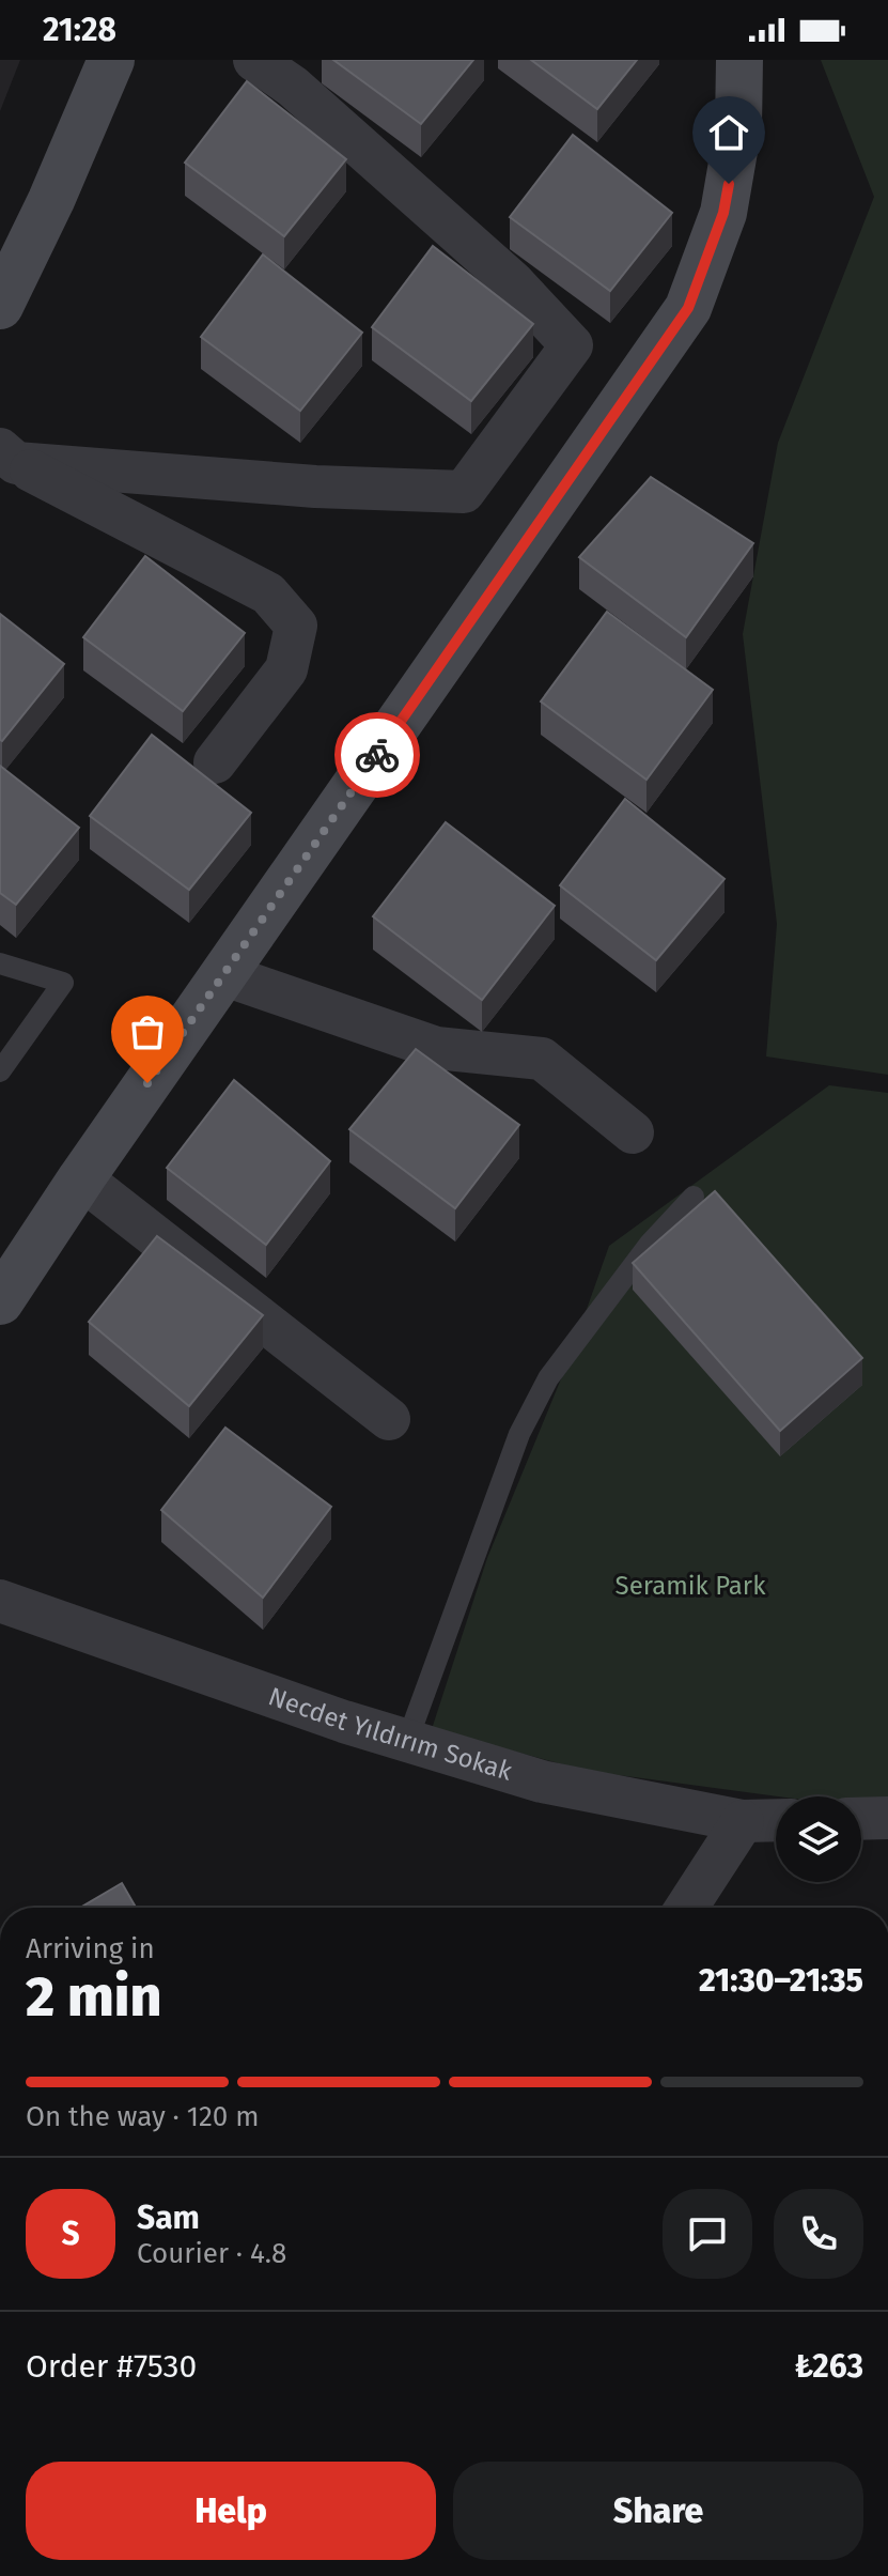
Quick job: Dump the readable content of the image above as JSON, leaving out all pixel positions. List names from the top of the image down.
{
  "streets": {
    "street": ["Necdet Yıldırım Sokak"]
  },
  "parks": ["Seramik Park"],
  "page": {
    "status": "21:28",
    "heading": ["2 min", "Arriving in", "21:30–21:35"],
    "panel": [
      "Sam",
      "Courier · 4.8",
      "Order #7530",
      "₺263"
    ],
    "bar": "On the way · 120 m",
    "round": "S",
    "buttons": ["Help", "Share"]
  }
}
